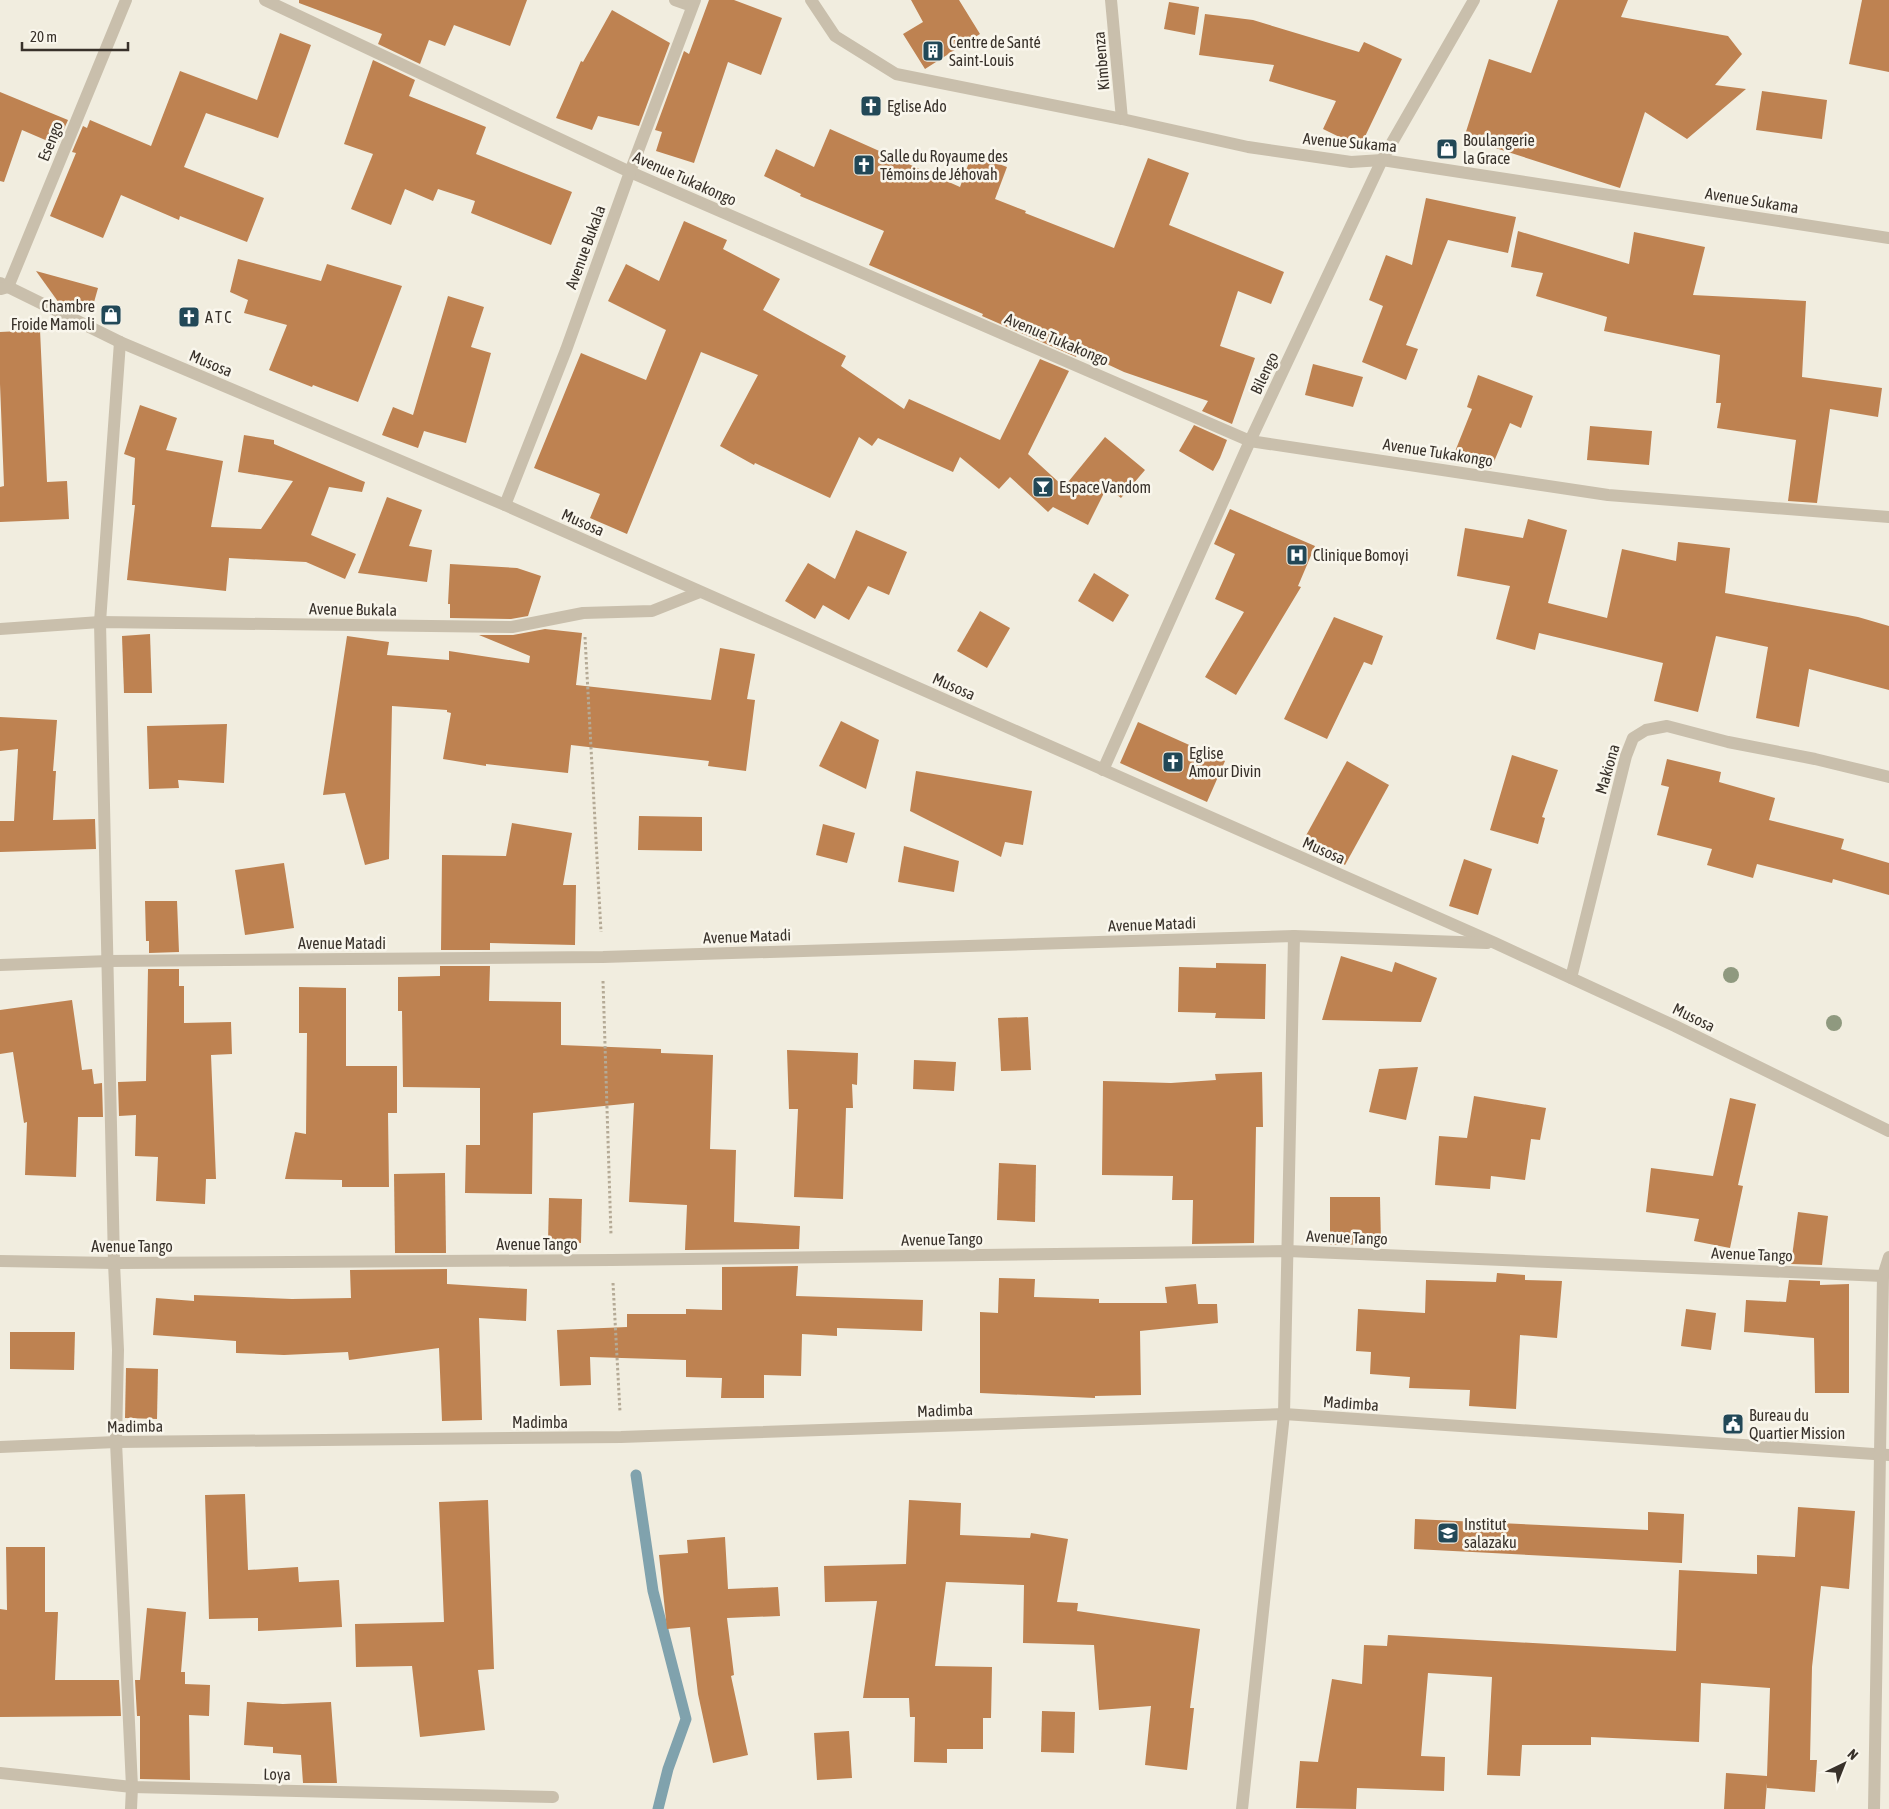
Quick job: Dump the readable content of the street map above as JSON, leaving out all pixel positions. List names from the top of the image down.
{
  "streets": {
    "street": [
      "Kimbenza",
      "Esengo",
      "Avenue Sukama",
      "Avenue Tukakongo",
      "Avenue Bukala",
      "Musosa",
      "Bilengo",
      "Makiona",
      "Avenue Matadi",
      "Avenue Tango",
      "Madimba",
      "Loya"
    ]
  },
  "crossings": [
    ["Kimbenza", "Avenue Sukama"],
    ["Esengo", "Musosa"],
    ["Avenue Sukama", "Bilengo"],
    ["Avenue Tukakongo", "Avenue Bukala"],
    ["Avenue Tukakongo", "Bilengo"],
    ["Avenue Bukala", "Musosa"],
    ["Musosa", "Bilengo"],
    ["Musosa", "Makiona"],
    ["Musosa", "Avenue Matadi"]
  ],
  "places": {
    "building": ["Centre de Santé Saint-Louis"],
    "church": [
      "Eglise Ado",
      "Salle du Royaume des Témoins de Jéhovah",
      "A T C",
      "Eglise Amour Divin"
    ],
    "shop": ["Boulangerie la Grace", "Chambre Froide Mamoli"],
    "bar": ["Espace Vandom"],
    "hospital": ["Clinique Bomoyi"],
    "public building": ["Bureau du Quartier Mission"],
    "school or university": ["Institut salazaku"]
  },
  "scale_bar": "20 m",
  "north": "top right"
}
